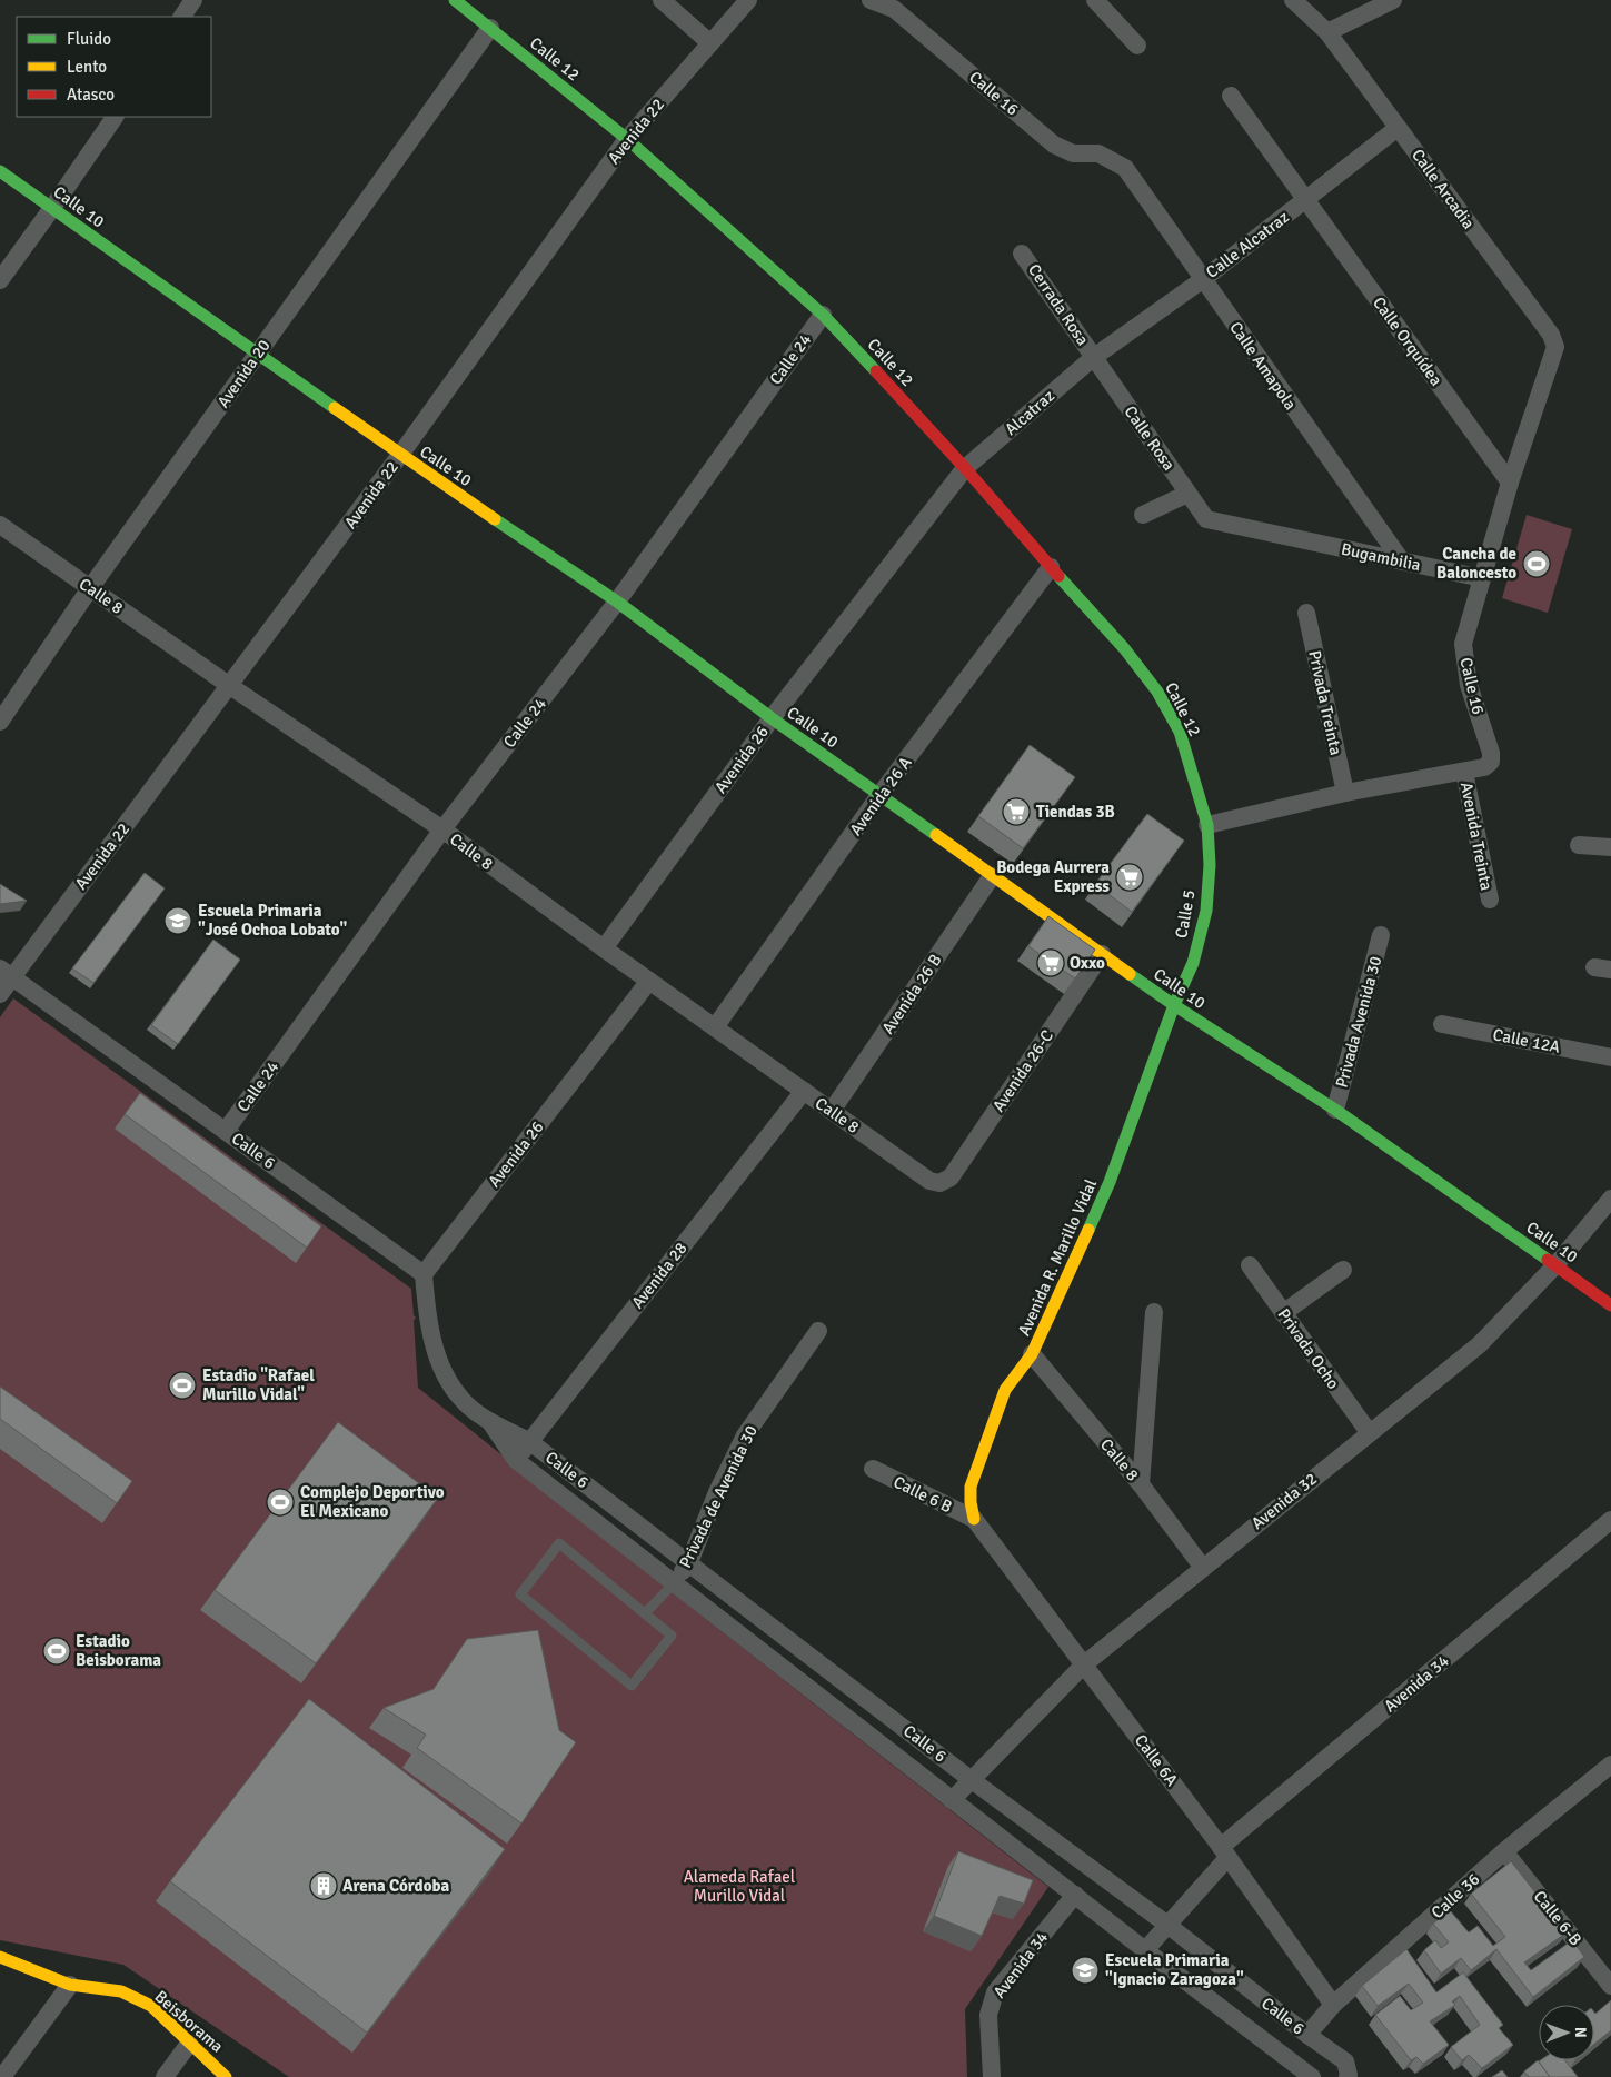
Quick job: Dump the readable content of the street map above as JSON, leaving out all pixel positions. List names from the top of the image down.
{
  "streets": {
    "street": [
      "Calle 12",
      "Calle 16",
      "Avenida 22",
      "Calle Arcadia",
      "Calle 10",
      "Calle Alcatraz",
      "Cerrada Rosa",
      "Calle Orquídea",
      "Calle 24",
      "Calle Amapola",
      "Avenida 20",
      "Alcatraz",
      "Calle Rosa",
      "Bugambilia",
      "Calle 8",
      "Privada Treinta",
      "Avenida 26",
      "Avenida 26 A",
      "Avenida Treinta",
      "Calle 5",
      "Avenida 26 B",
      "Privada Avenida 30",
      "Calle 12A",
      "Avenida 26-C",
      "Calle 6",
      "Avenida R. Marillo Vidal",
      "Avenida 28",
      "Privada Ocho",
      "Calle 6 B",
      "Privada de Avenida 30",
      "Avenida 32",
      "Avenida 34",
      "Calle 6A",
      "Calle 36",
      "Calle 6-B",
      "Beisborama"
    ]
  },
  "crossings": [
    ["Calle 12", "Avenida 22"],
    ["Calle 12", "Calle 24"],
    ["Calle 12", "Avenida 20"],
    ["Calle 12", "Alcatraz"],
    ["Calle 12", "Avenida 26"],
    ["Calle 12", "Avenida 26 A"],
    ["Calle 12", "Calle 5"],
    ["Calle 16", "Calle Amapola"],
    ["Calle 16", "Bugambilia"],
    ["Calle 16", "Avenida Treinta"],
    ["Avenida 22", "Calle 10"],
    ["Avenida 22", "Calle 8"],
    ["Avenida 22", "Calle 6"],
    ["Calle Arcadia", "Calle Alcatraz"],
    ["Calle Arcadia", "Calle Orquídea"],
    ["Calle 10", "Calle 24"],
    ["Calle 10", "Avenida 20"],
    ["Calle 10", "Avenida 26"],
    ["Calle 10", "Avenida 26 A"],
    ["Calle 10", "Calle 5"],
    ["Calle 10", "Avenida 26 B"],
    ["Calle 10", "Privada Avenida 30"],
    ["Calle 10", "Avenida 26-C"],
    ["Calle 10", "Avenida R. Marillo Vidal"],
    ["Calle 10", "Avenida 32"],
    ["Calle Alcatraz", "Cerrada Rosa"],
    ["Calle Alcatraz", "Calle Orquídea"],
    ["Calle Alcatraz", "Calle Amapola"],
    ["Calle Alcatraz", "Alcatraz"],
    ["Calle Alcatraz", "Calle Rosa"],
    ["Cerrada Rosa", "Alcatraz"],
    ["Cerrada Rosa", "Calle Rosa"],
    ["Calle 24", "Calle 8"],
    ["Calle 24", "Calle 6"],
    ["Calle Amapola", "Bugambilia"],
    ["Avenida 20", "Calle 8"],
    ["Alcatraz", "Calle Rosa"],
    ["Alcatraz", "Avenida 26"],
    ["Calle Rosa", "Bugambilia"],
    ["Calle 8", "Avenida 26"],
    ["Calle 8", "Avenida 26 A"],
    ["Calle 8", "Avenida 26 B"],
    ["Calle 8", "Avenida 26-C"],
    ["Calle 8", "Avenida R. Marillo Vidal"],
    ["Calle 8", "Avenida 28"],
    ["Calle 8", "Avenida 32"],
    ["Avenida 26", "Calle 6"],
    ["Calle 5", "Avenida R. Marillo Vidal"],
    ["Calle 6", "Avenida 28"],
    ["Calle 6", "Privada de Avenida 30"],
    ["Calle 6", "Avenida 32"],
    ["Calle 6", "Avenida 34"],
    ["Calle 6", "Calle 36"],
    ["Avenida R. Marillo Vidal", "Calle 6 B"],
    ["Avenida R. Marillo Vidal", "Calle 6A"],
    ["Privada Ocho", "Avenida 32"],
    ["Calle 6 B", "Calle 6A"],
    ["Avenida 32", "Calle 6A"],
    ["Avenida 34", "Calle 6A"],
    ["Calle 6A", "Calle 36"],
    ["Calle 36", "Calle 6-B"]
  ],
  "parks": ["Alameda Rafael Murillo Vidal"],
  "places": {
    "sports": [
      "Cancha de Baloncesto",
      "Estadio \"Rafael Murillo Vidal\"",
      "Complejo Deportivo El Mexicano",
      "Estadio Beisborama"
    ],
    "supermarket": ["Tiendas 3B", "Bodega Aurrera Express", "Oxxo"],
    "school or university": ["Escuela Primaria \"José Ochoa Lobato\"", "Escuela Primaria \"Ignacio Zaragoza\""],
    "building": ["Arena Córdoba"]
  },
  "legend": ["Fluido", "Lento", "Atasco"],
  "north": "right"
}
